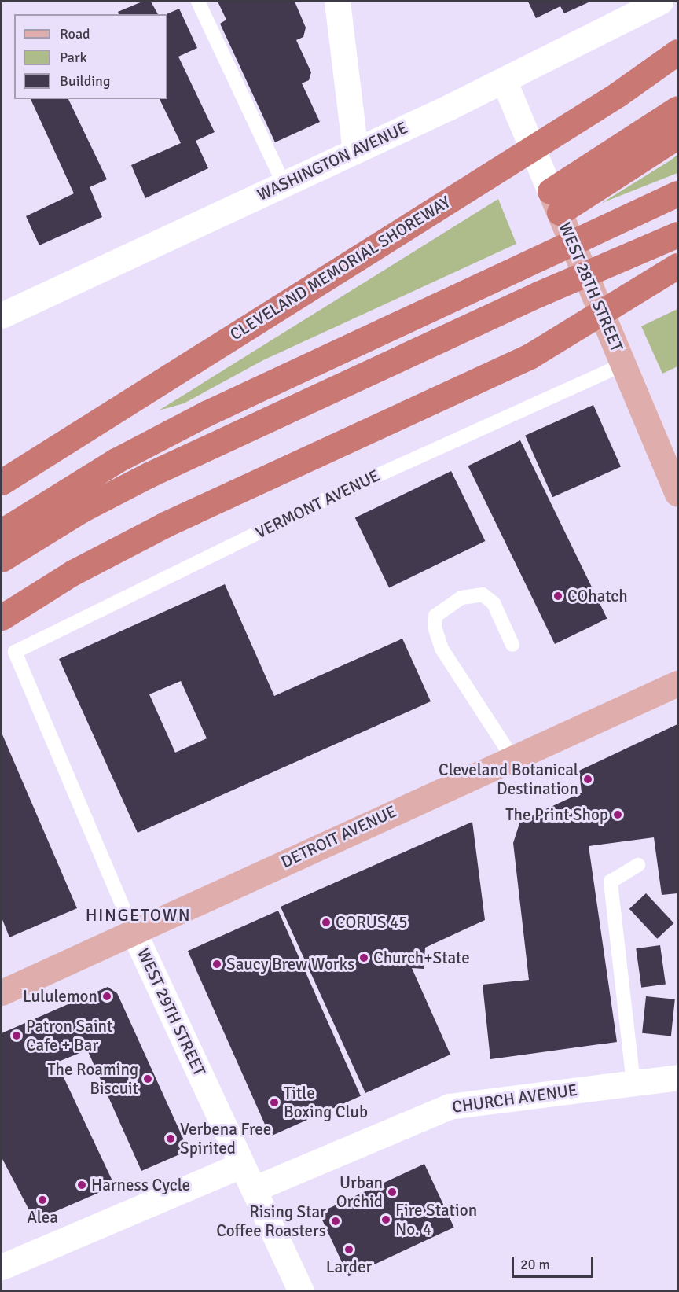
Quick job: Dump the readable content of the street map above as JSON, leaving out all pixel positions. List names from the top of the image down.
{
  "streets": {
    "highway": ["CLEVELAND MEMORIAL SHOREWAY"],
    "main road": ["WEST 28TH STREET", "DETROIT AVENUE"],
    "street": ["WASHINGTON AVENUE", "WEST 29TH STREET", "CHURCH AVENUE"],
    "lane": ["VERMONT AVENUE"]
  },
  "crossings": [
    ["WASHINGTON AVENUE", "WEST 28TH STREET"],
    ["WEST 28TH STREET", "VERMONT AVENUE"],
    ["VERMONT AVENUE", "WEST 29TH STREET"],
    ["DETROIT AVENUE", "WEST 29TH STREET"],
    ["WEST 29TH STREET", "CHURCH AVENUE"]
  ],
  "districts": ["HINGETOWN"],
  "places": [
    "COhatch",
    "Cleveland Botanical Destination",
    "The Print Shop",
    "CORUS 45",
    "Church+State",
    "Saucy Brew Works",
    "Lululemon",
    "Patron Saint Cafe + Bar",
    "The Roaming Biscuit",
    "Title Boxing Club",
    "Verbena Free Spirited",
    "Harness Cycle",
    "Urban Orchid",
    "Alea",
    "Fire Station No. 4",
    "Rising Star Coffee Roasters",
    "Larder"
  ],
  "legend": ["Road", "Park", "Building"],
  "scale_bar": "20 m"
}
